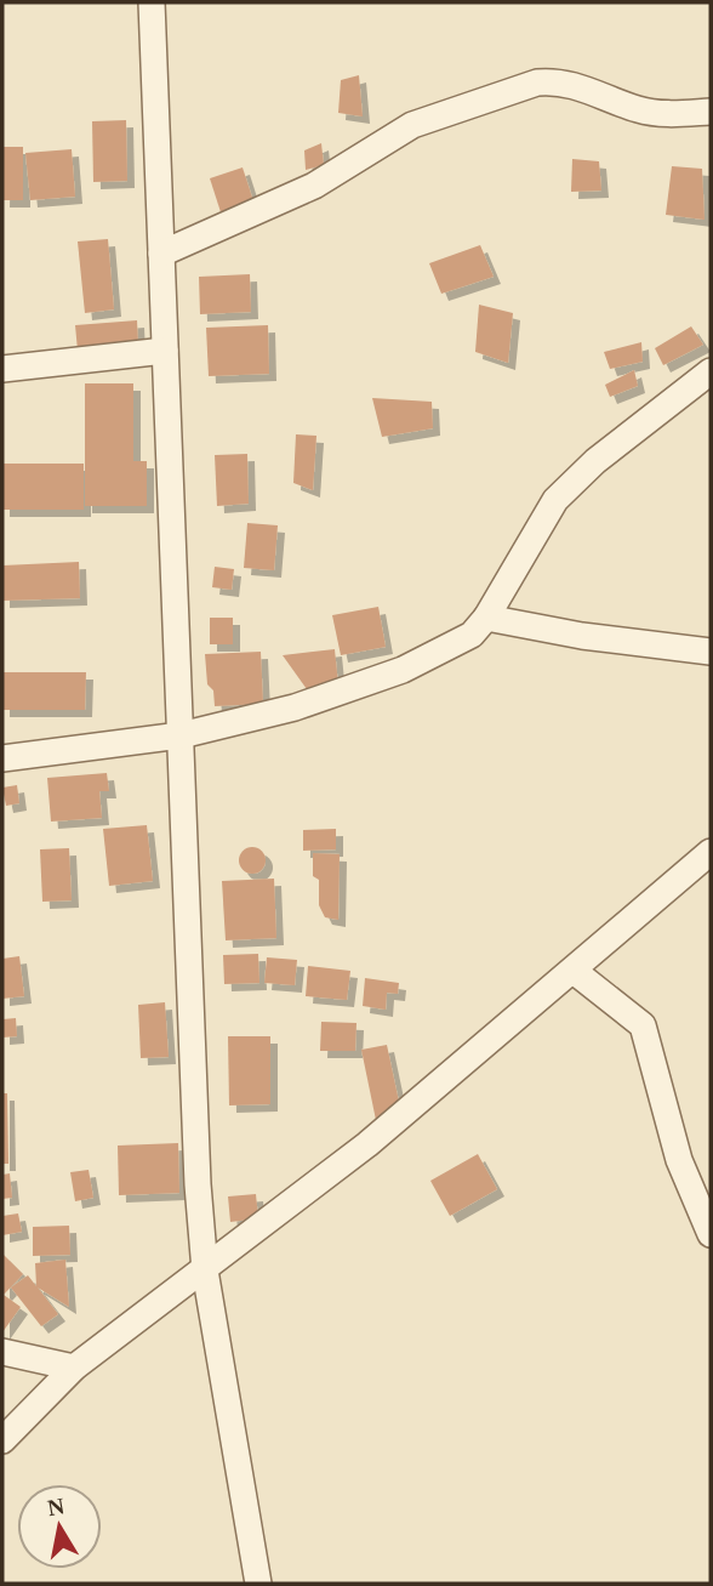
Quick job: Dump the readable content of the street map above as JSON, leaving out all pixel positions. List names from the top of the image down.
{
  "north": "top"
}
